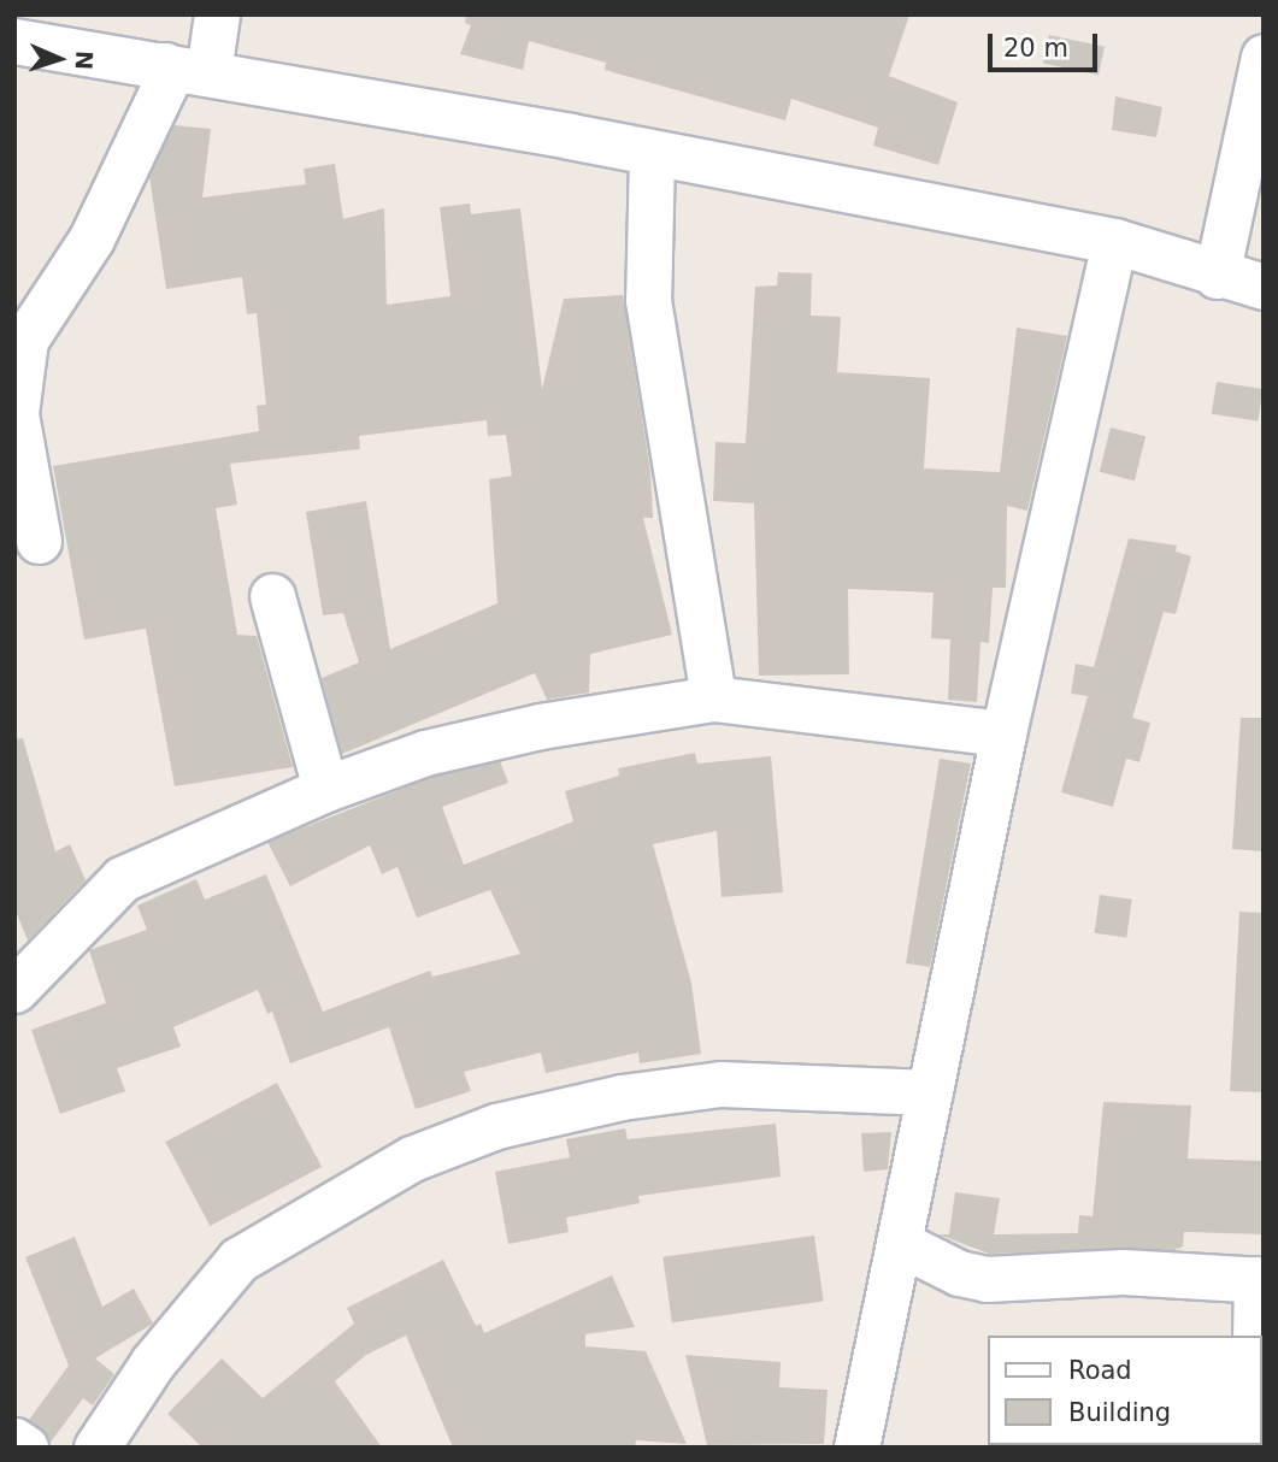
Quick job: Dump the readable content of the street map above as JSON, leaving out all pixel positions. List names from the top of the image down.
{
  "legend": ["Road", "Building"],
  "scale_bar": "20 m",
  "north": "right"
}
